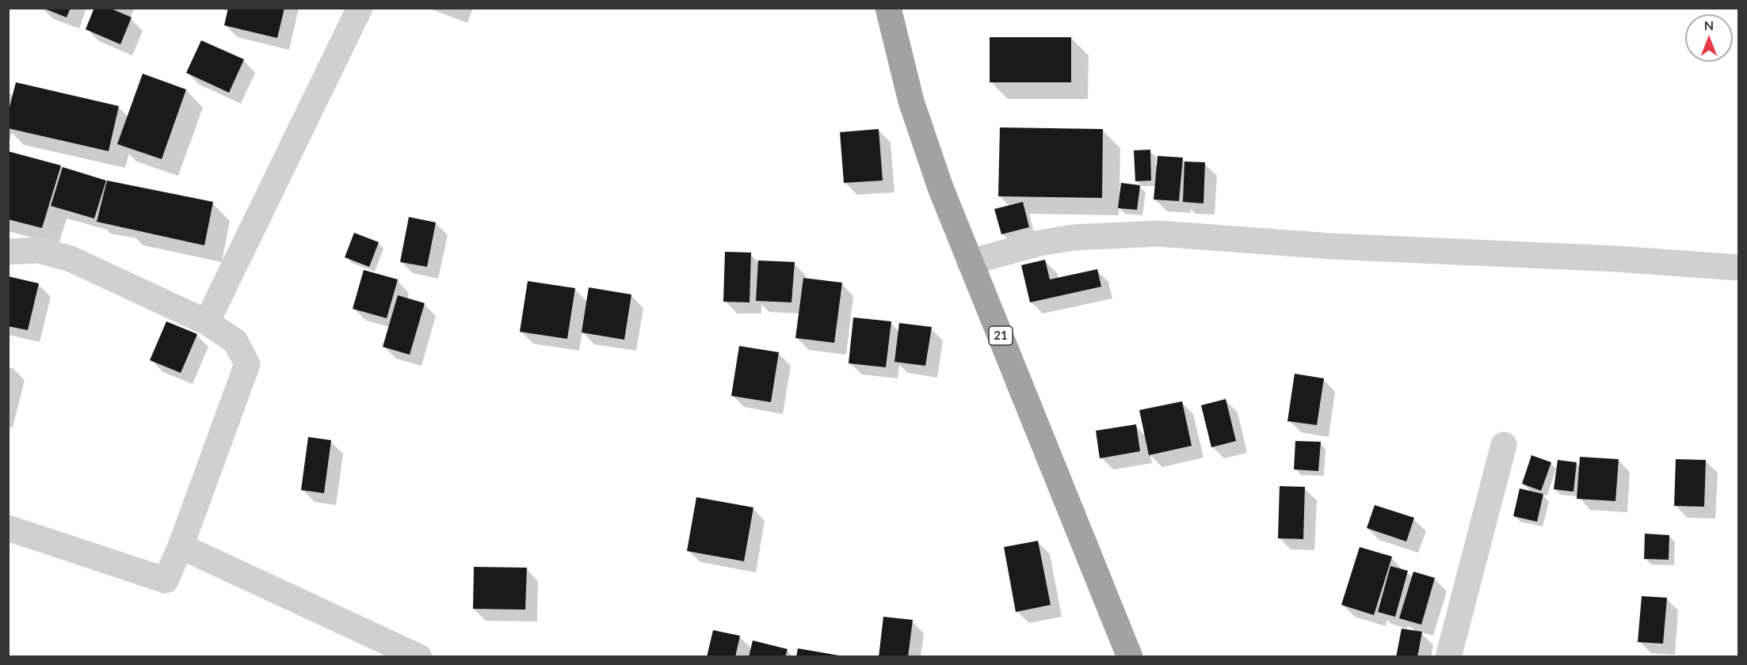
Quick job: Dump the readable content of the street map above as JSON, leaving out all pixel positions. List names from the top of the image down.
{
  "streets": {
    "highway": ["21"]
  },
  "north": "top"
}
